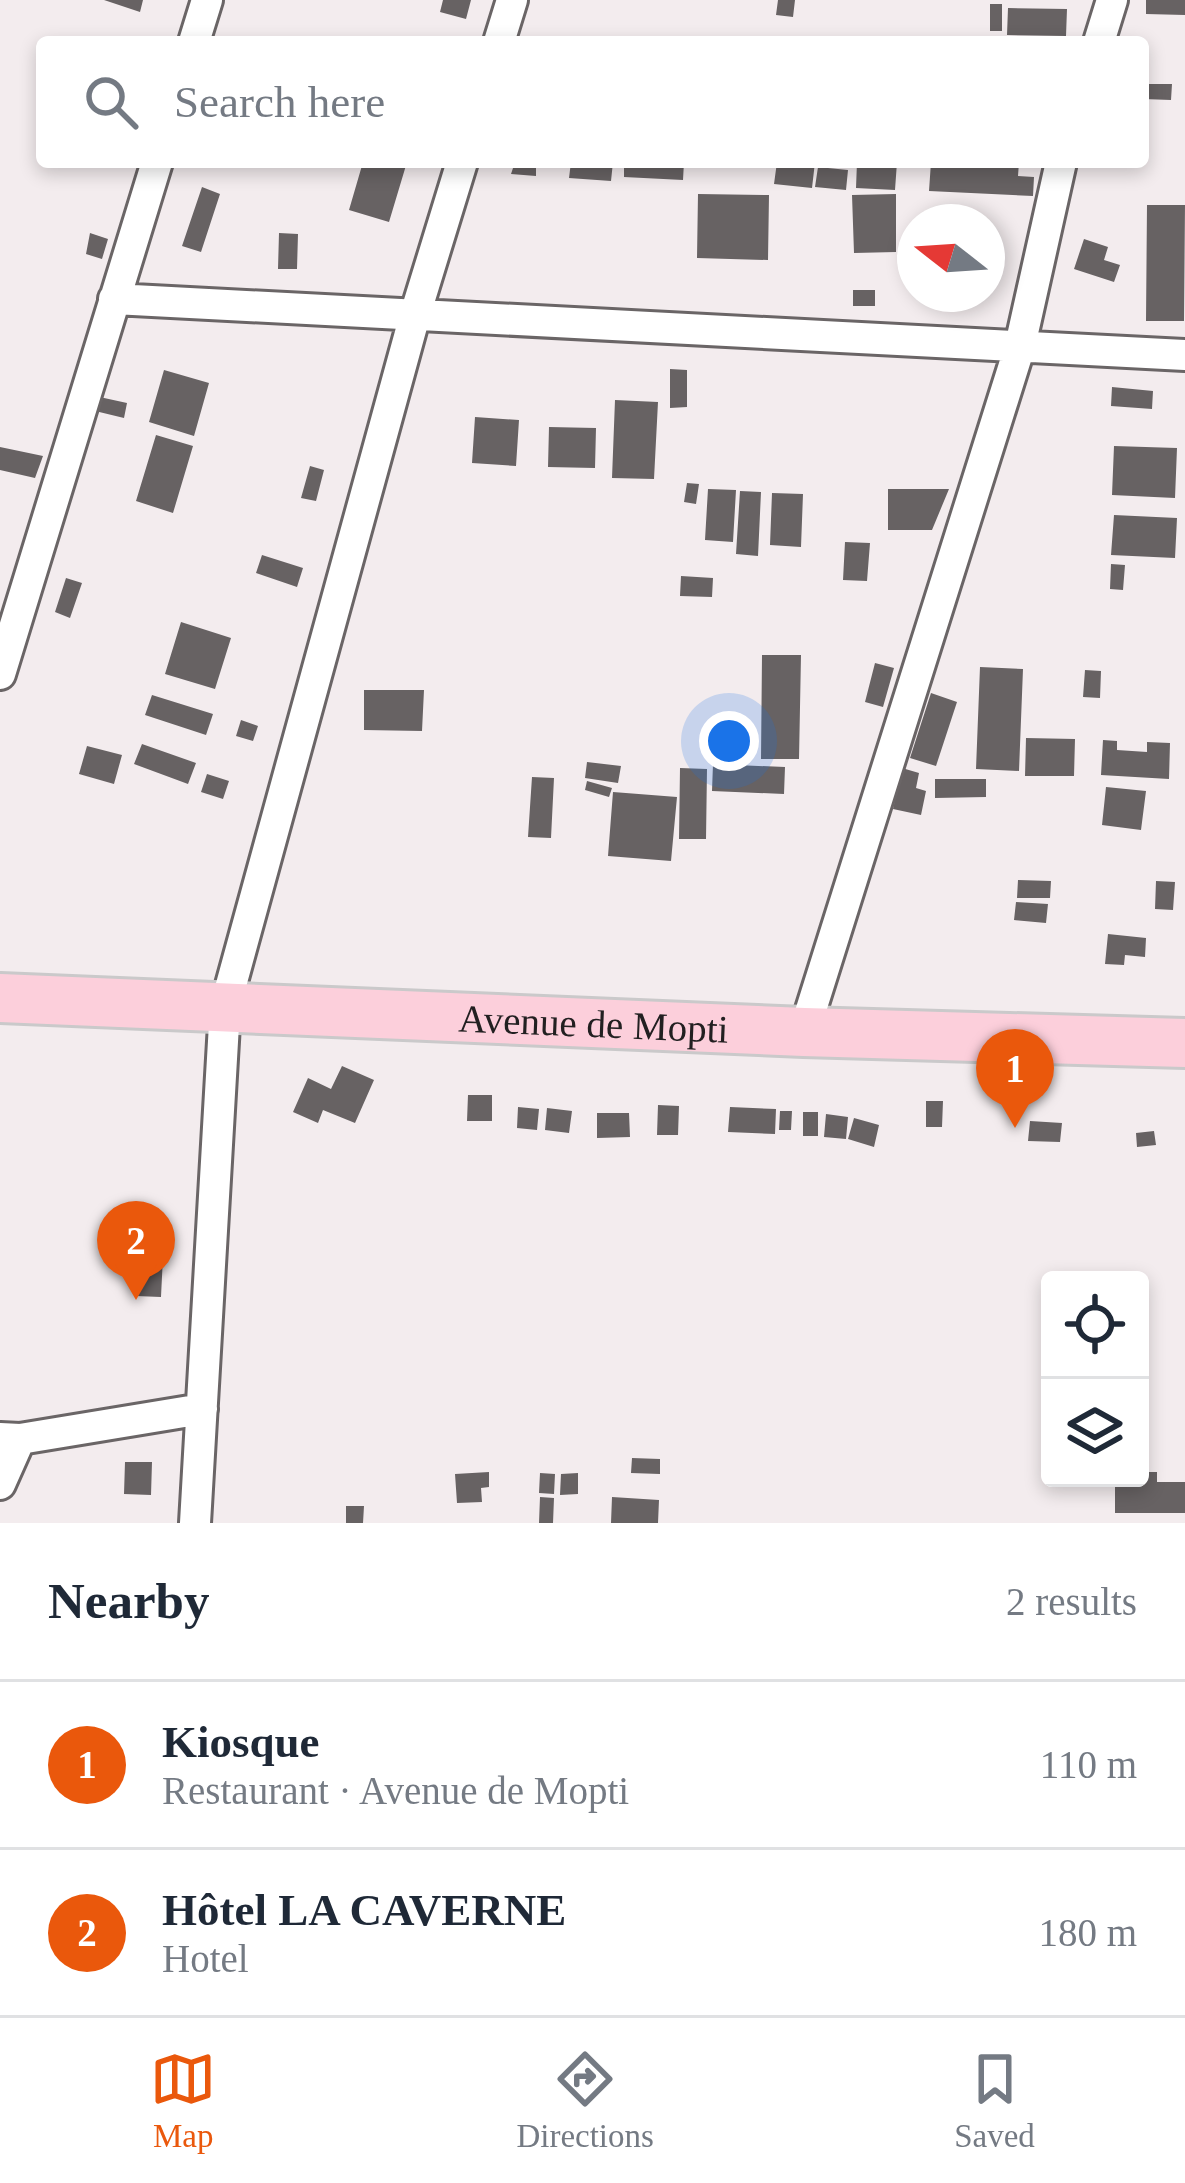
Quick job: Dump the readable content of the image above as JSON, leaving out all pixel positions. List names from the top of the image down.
{
  "streets": {
    "main road": ["Avenue de Mopti"]
  },
  "north": "left",
  "page": {
    "search": "Search here",
    "pins": ["1", "2"],
    "heading": ["Nearby", "2 results"],
    "list": [
      {
        "mark": "1",
        "name": "Kiosque",
        "note": "Restaurant · Avenue de Mopti",
        "value": "110 m"
      },
      {
        "mark": "2",
        "name": "Hôtel LA CAVERNE",
        "note": "Hotel",
        "value": "180 m"
      }
    ],
    "nav": ["Map", "Directions", "Saved"]
  }
}
